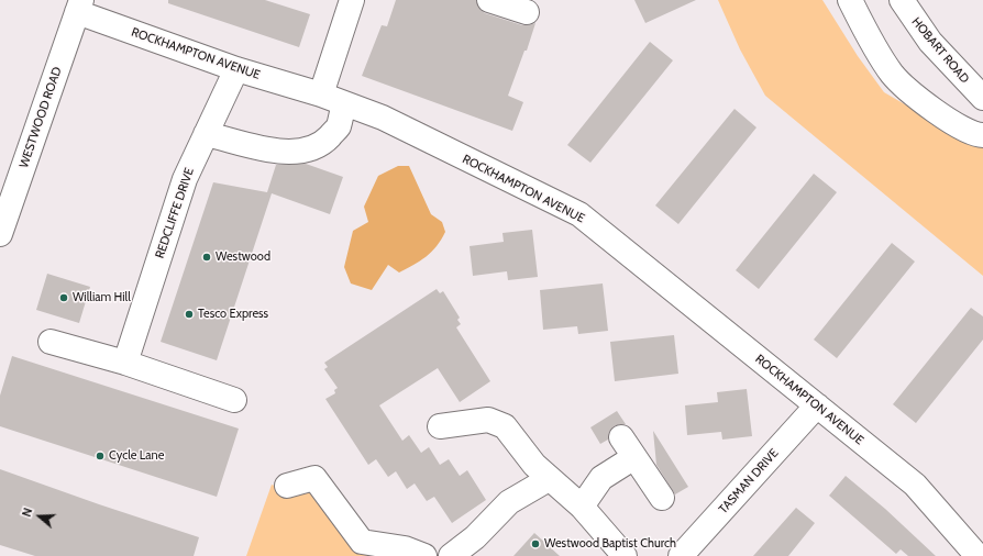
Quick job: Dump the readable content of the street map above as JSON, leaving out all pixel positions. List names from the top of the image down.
{
  "streets": {
    "street": [
      "HOBART ROAD",
      "ROCKHAMPTON AVENUE",
      "WESTWOOD ROAD",
      "REDCLIFFE DRIVE",
      "TASMAN DRIVE"
    ]
  },
  "crossings": [
    ["ROCKHAMPTON AVENUE", "WESTWOOD ROAD"],
    ["ROCKHAMPTON AVENUE", "REDCLIFFE DRIVE"],
    ["ROCKHAMPTON AVENUE", "TASMAN DRIVE"]
  ],
  "places": [
    "Westwood",
    "William Hill",
    "Tesco Express",
    "Cycle Lane",
    "Westwood Baptist Church"
  ],
  "north": "left"
}
